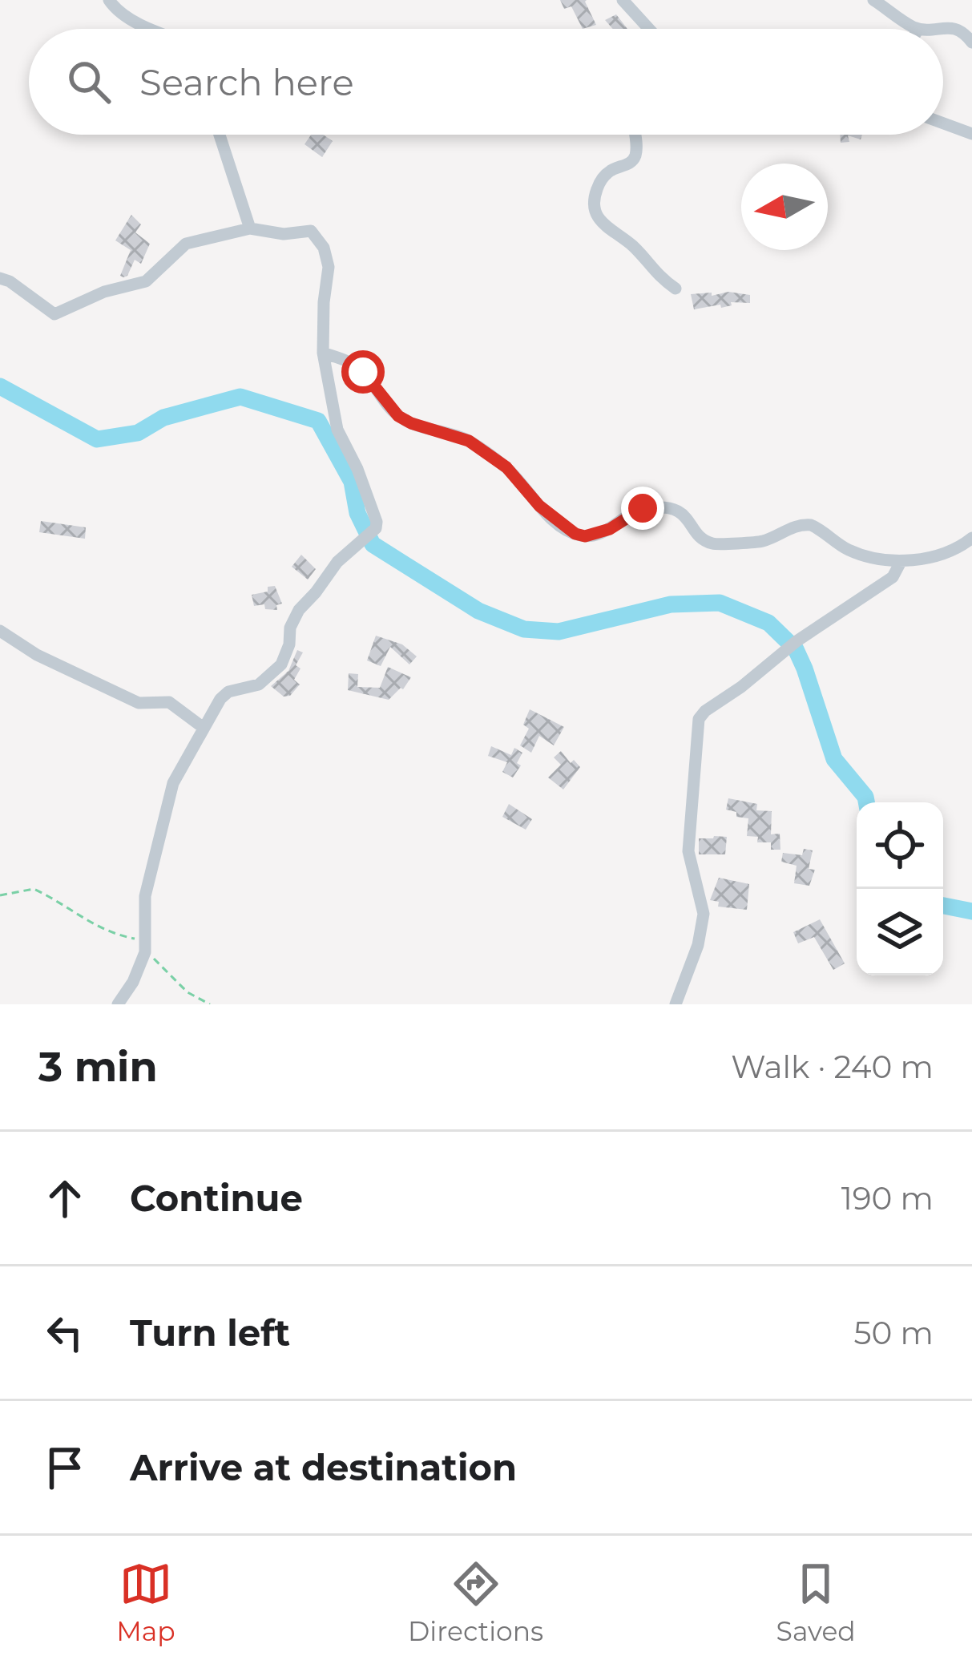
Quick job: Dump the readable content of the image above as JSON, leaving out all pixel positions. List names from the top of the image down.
{
  "north": "left",
  "page": {
    "search": "Search here",
    "heading": ["3 min", "Walk · 240 m"],
    "list": [
      ["Continue", "190 m"],
      ["Turn left", "50 m"],
      "Arrive at destination"
    ],
    "nav": ["Map", "Directions", "Saved"]
  }
}
